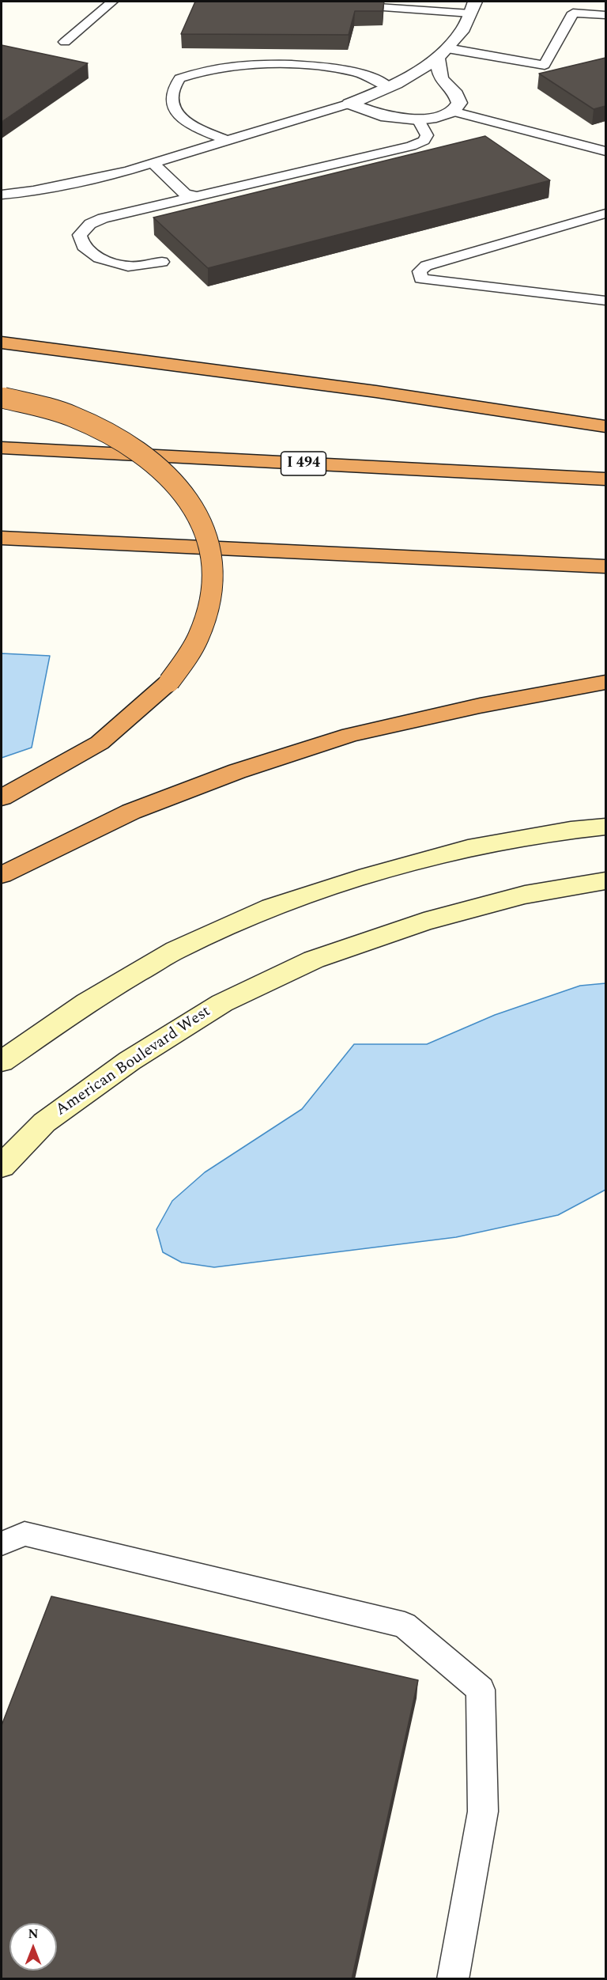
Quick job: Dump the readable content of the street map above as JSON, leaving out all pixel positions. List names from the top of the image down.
{
  "streets": {
    "highway": ["I 494"],
    "street": ["American Boulevard West"]
  },
  "north": "top"
}
